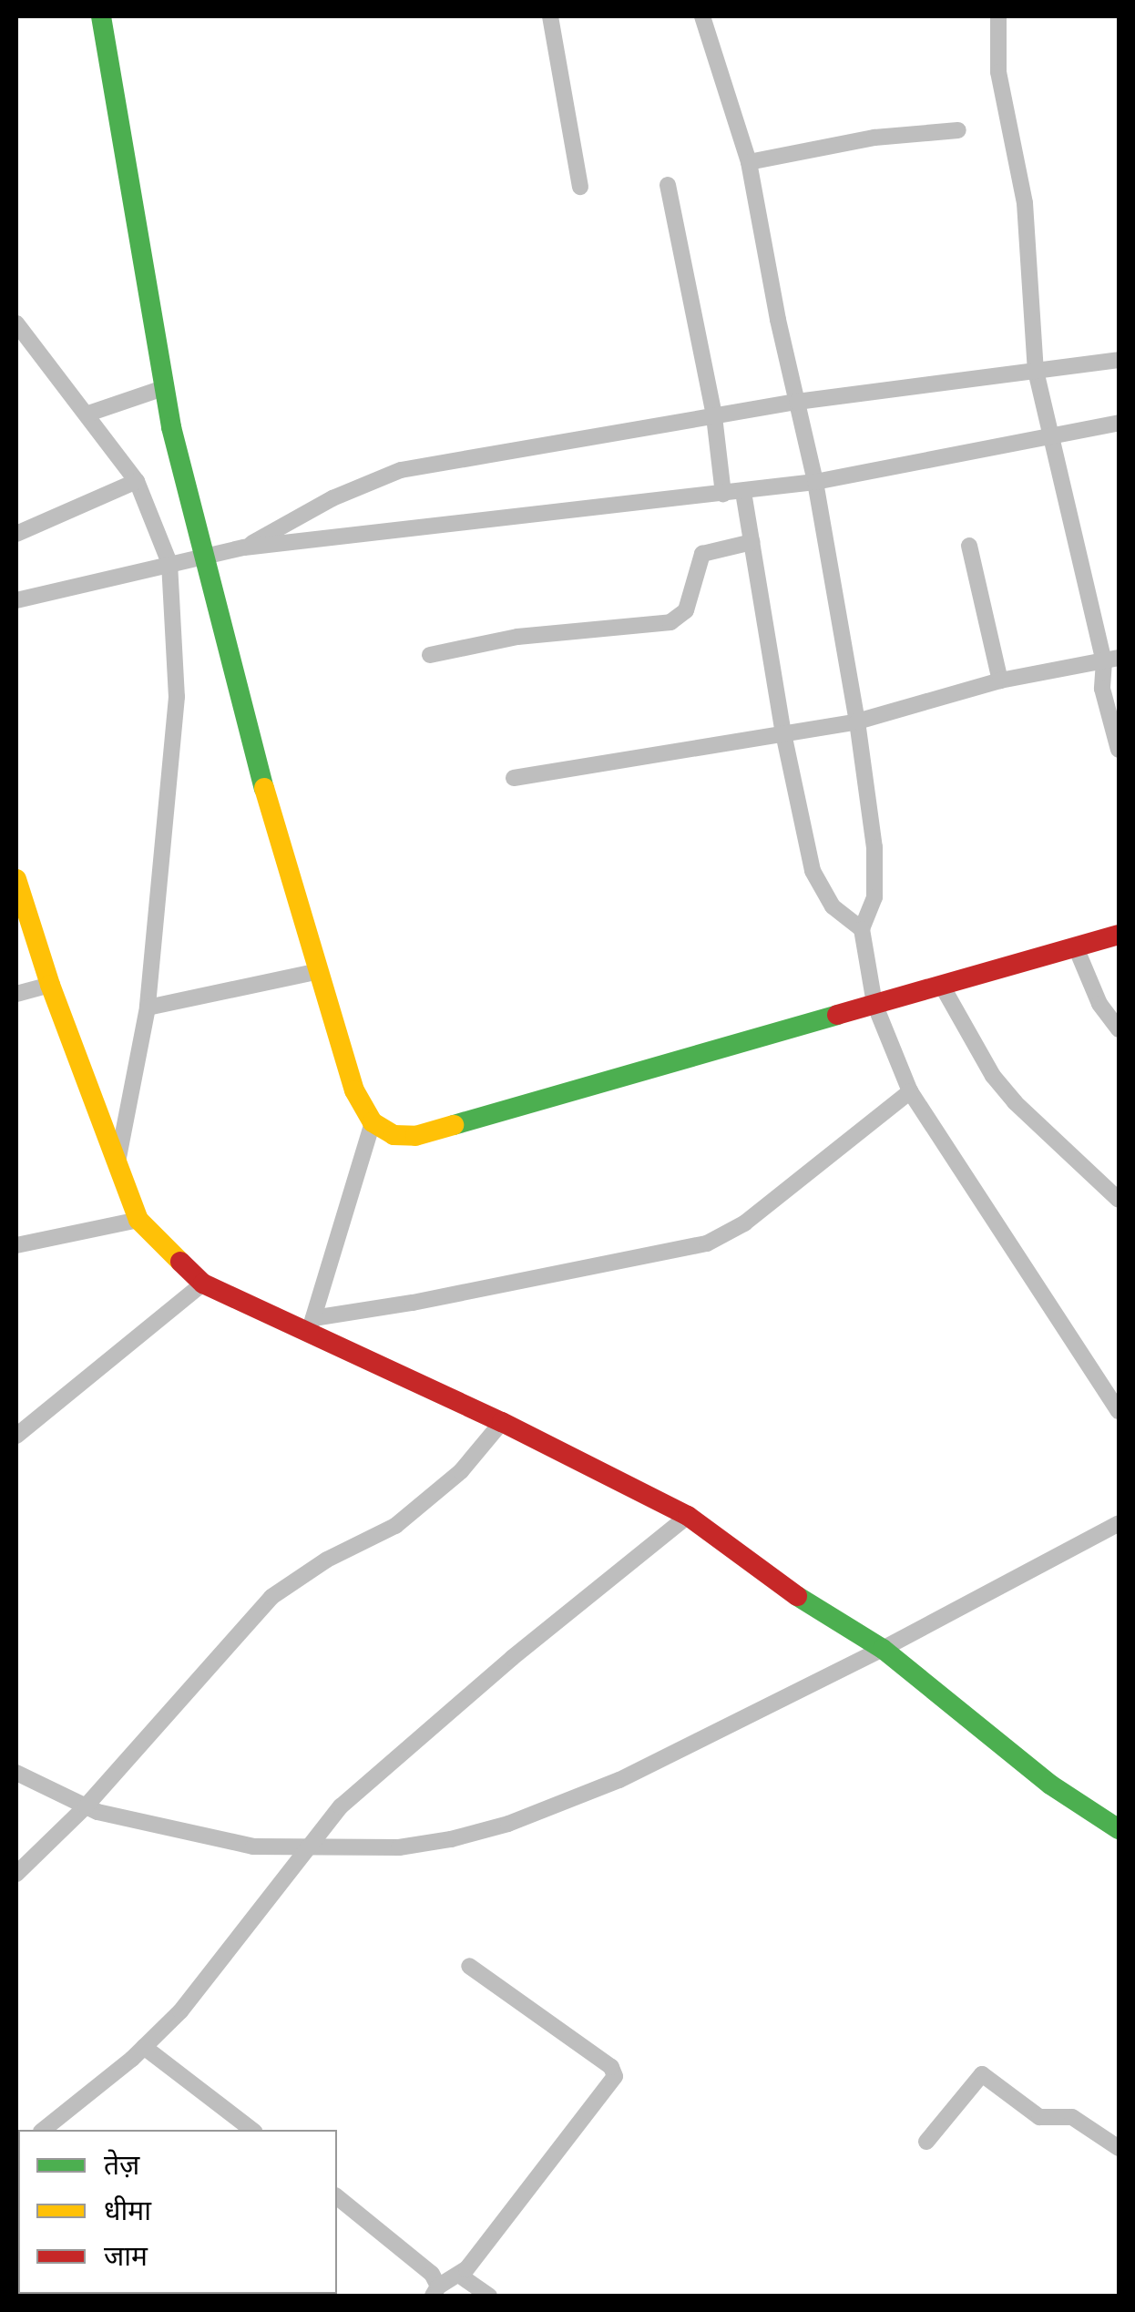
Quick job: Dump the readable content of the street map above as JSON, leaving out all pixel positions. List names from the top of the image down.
{
  "legend": ["तेज़", "धीमा", "जाम"]
}
